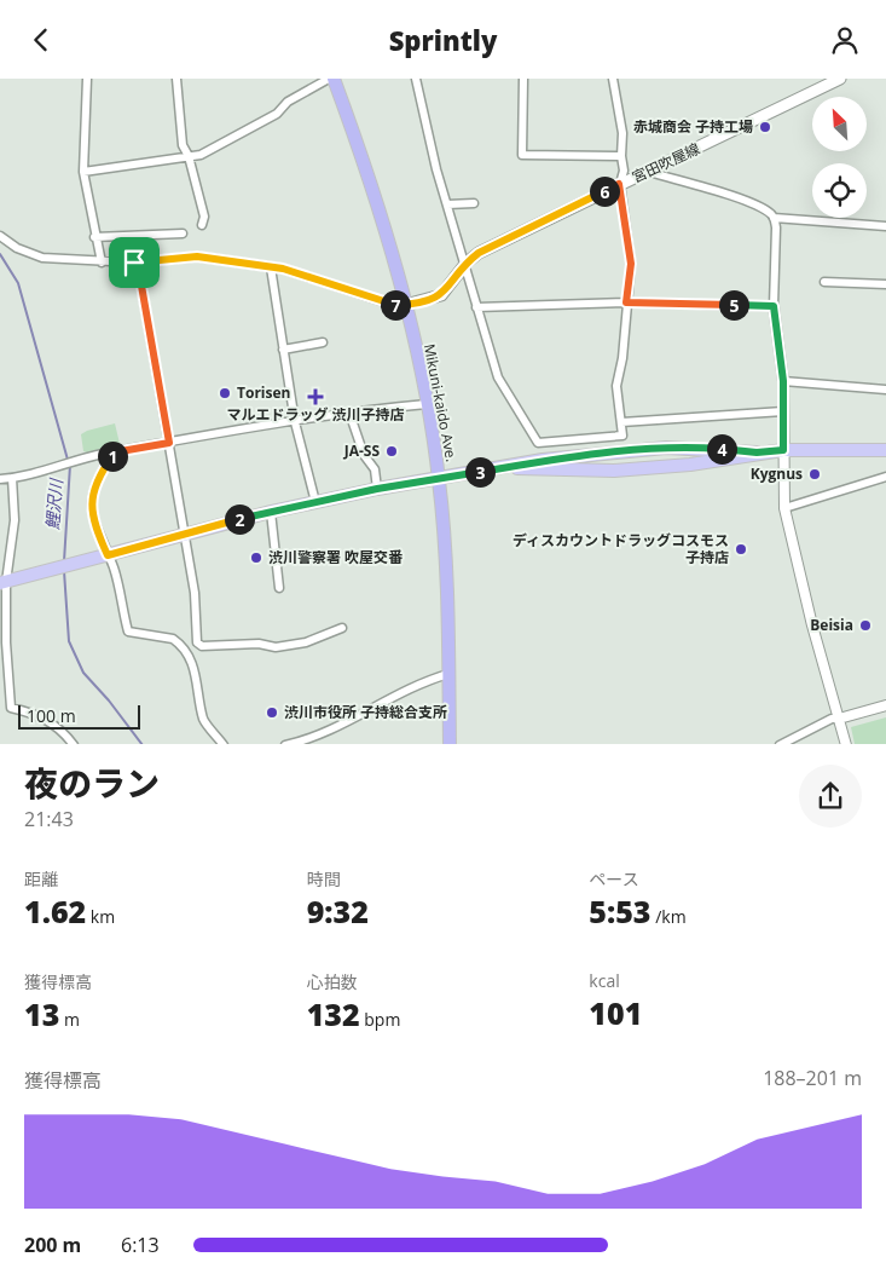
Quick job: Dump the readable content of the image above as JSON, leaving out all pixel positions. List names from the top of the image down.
{
  "streets": {
    "highway": ["Mikuni-kaido Ave."],
    "main road": ["宮田吹屋線"]
  },
  "crossings": [
    ["宮田吹屋線", "Mikuni-kaido Ave."]
  ],
  "water": ["鯉沢川"],
  "places": {
    "other": [
      "赤城商会 子持工場",
      "Torisen",
      "JA-SS",
      "Kygnus",
      "ディスカウントドラッグコスモス 子持店",
      "渋川警察署 吹屋交番",
      "Beisia",
      "渋川市役所 子持総合支所"
    ],
    "health": ["マルエドラッグ 渋川子持店"]
  },
  "scale_bar": "100 m",
  "north": "top left",
  "page": {
    "header": "Sprintly",
    "pins": [
      "6",
      "5",
      "7",
      "4",
      "1",
      "3",
      "2"
    ],
    "scale": "100 m",
    "heading": ["夜のラン", "21:43"],
    "stats": [
      ["距離", "1.62 km"],
      ["時間", "9:32"],
      ["ペース", "5:53 /km"],
      ["獲得標高", "13 m"],
      ["心拍数", "132 bpm"],
      ["kcal", "101"]
    ],
    "chart": ["獲得標高", "188–201 m"],
    "list": [
      {
        "name": "200 m",
        "note": "6:13"
      }
    ]
  }
}
